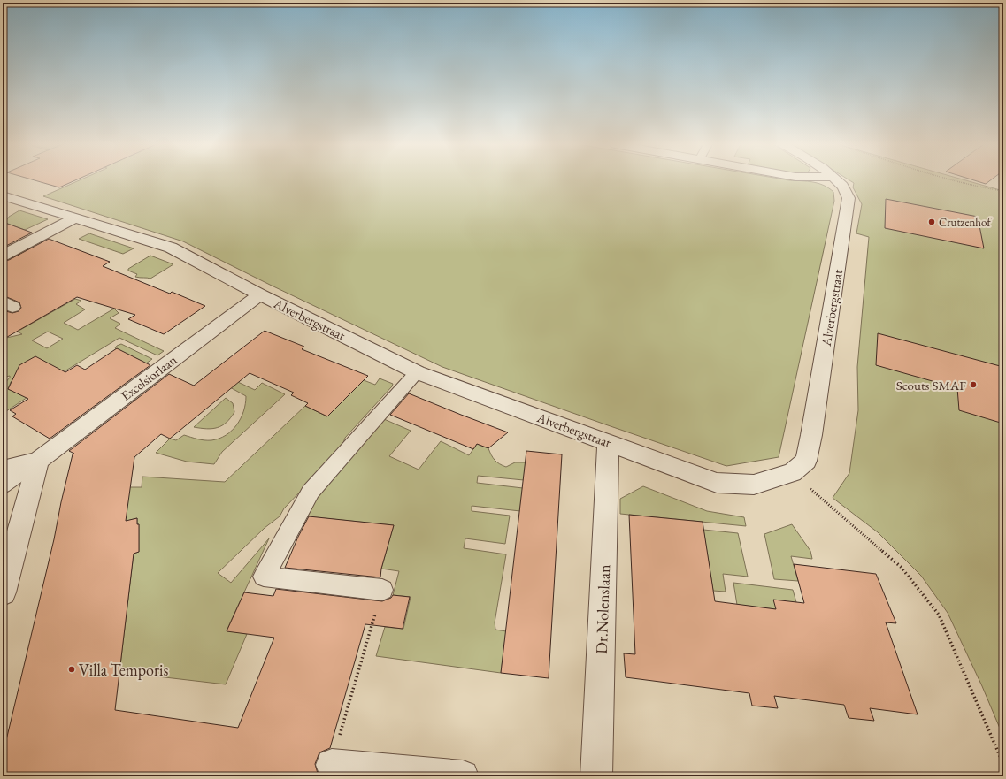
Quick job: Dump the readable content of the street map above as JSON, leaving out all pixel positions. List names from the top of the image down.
{
  "streets": {
    "street": ["Alverbergstraat", "Excelsiorlaan", "Dr.Nolenslaan"]
  },
  "crossings": [
    ["Alverbergstraat", "Excelsiorlaan"],
    ["Alverbergstraat", "Dr.Nolenslaan"]
  ],
  "places": ["Crutzenhof", "Scouts SMAF", "Villa Temporis"]
}
